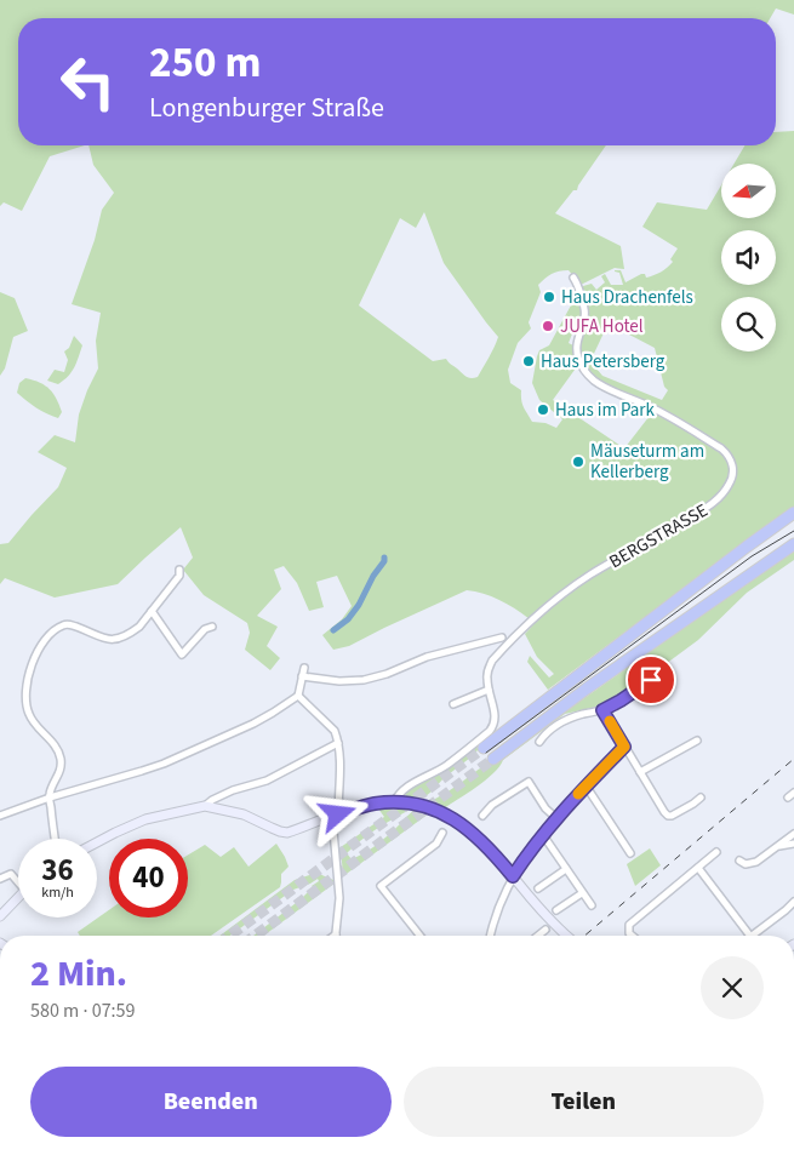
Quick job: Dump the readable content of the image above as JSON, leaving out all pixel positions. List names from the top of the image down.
{
  "streets": {
    "street": ["BERGSTRASSE"]
  },
  "places": [
    "Haus Drachenfels",
    "JUFA Hotel",
    "Haus Petersberg",
    "Haus im Park",
    "Mäuseturm am Kellerberg"
  ],
  "north": "left",
  "page": {
    "turn": ["250 m", "Longenburger Straße"],
    "speed": "36 km/h",
    "limit": "40",
    "heading": ["2 Min.", "580 m · 07:59"],
    "buttons": ["Beenden", "Teilen"]
  }
}
